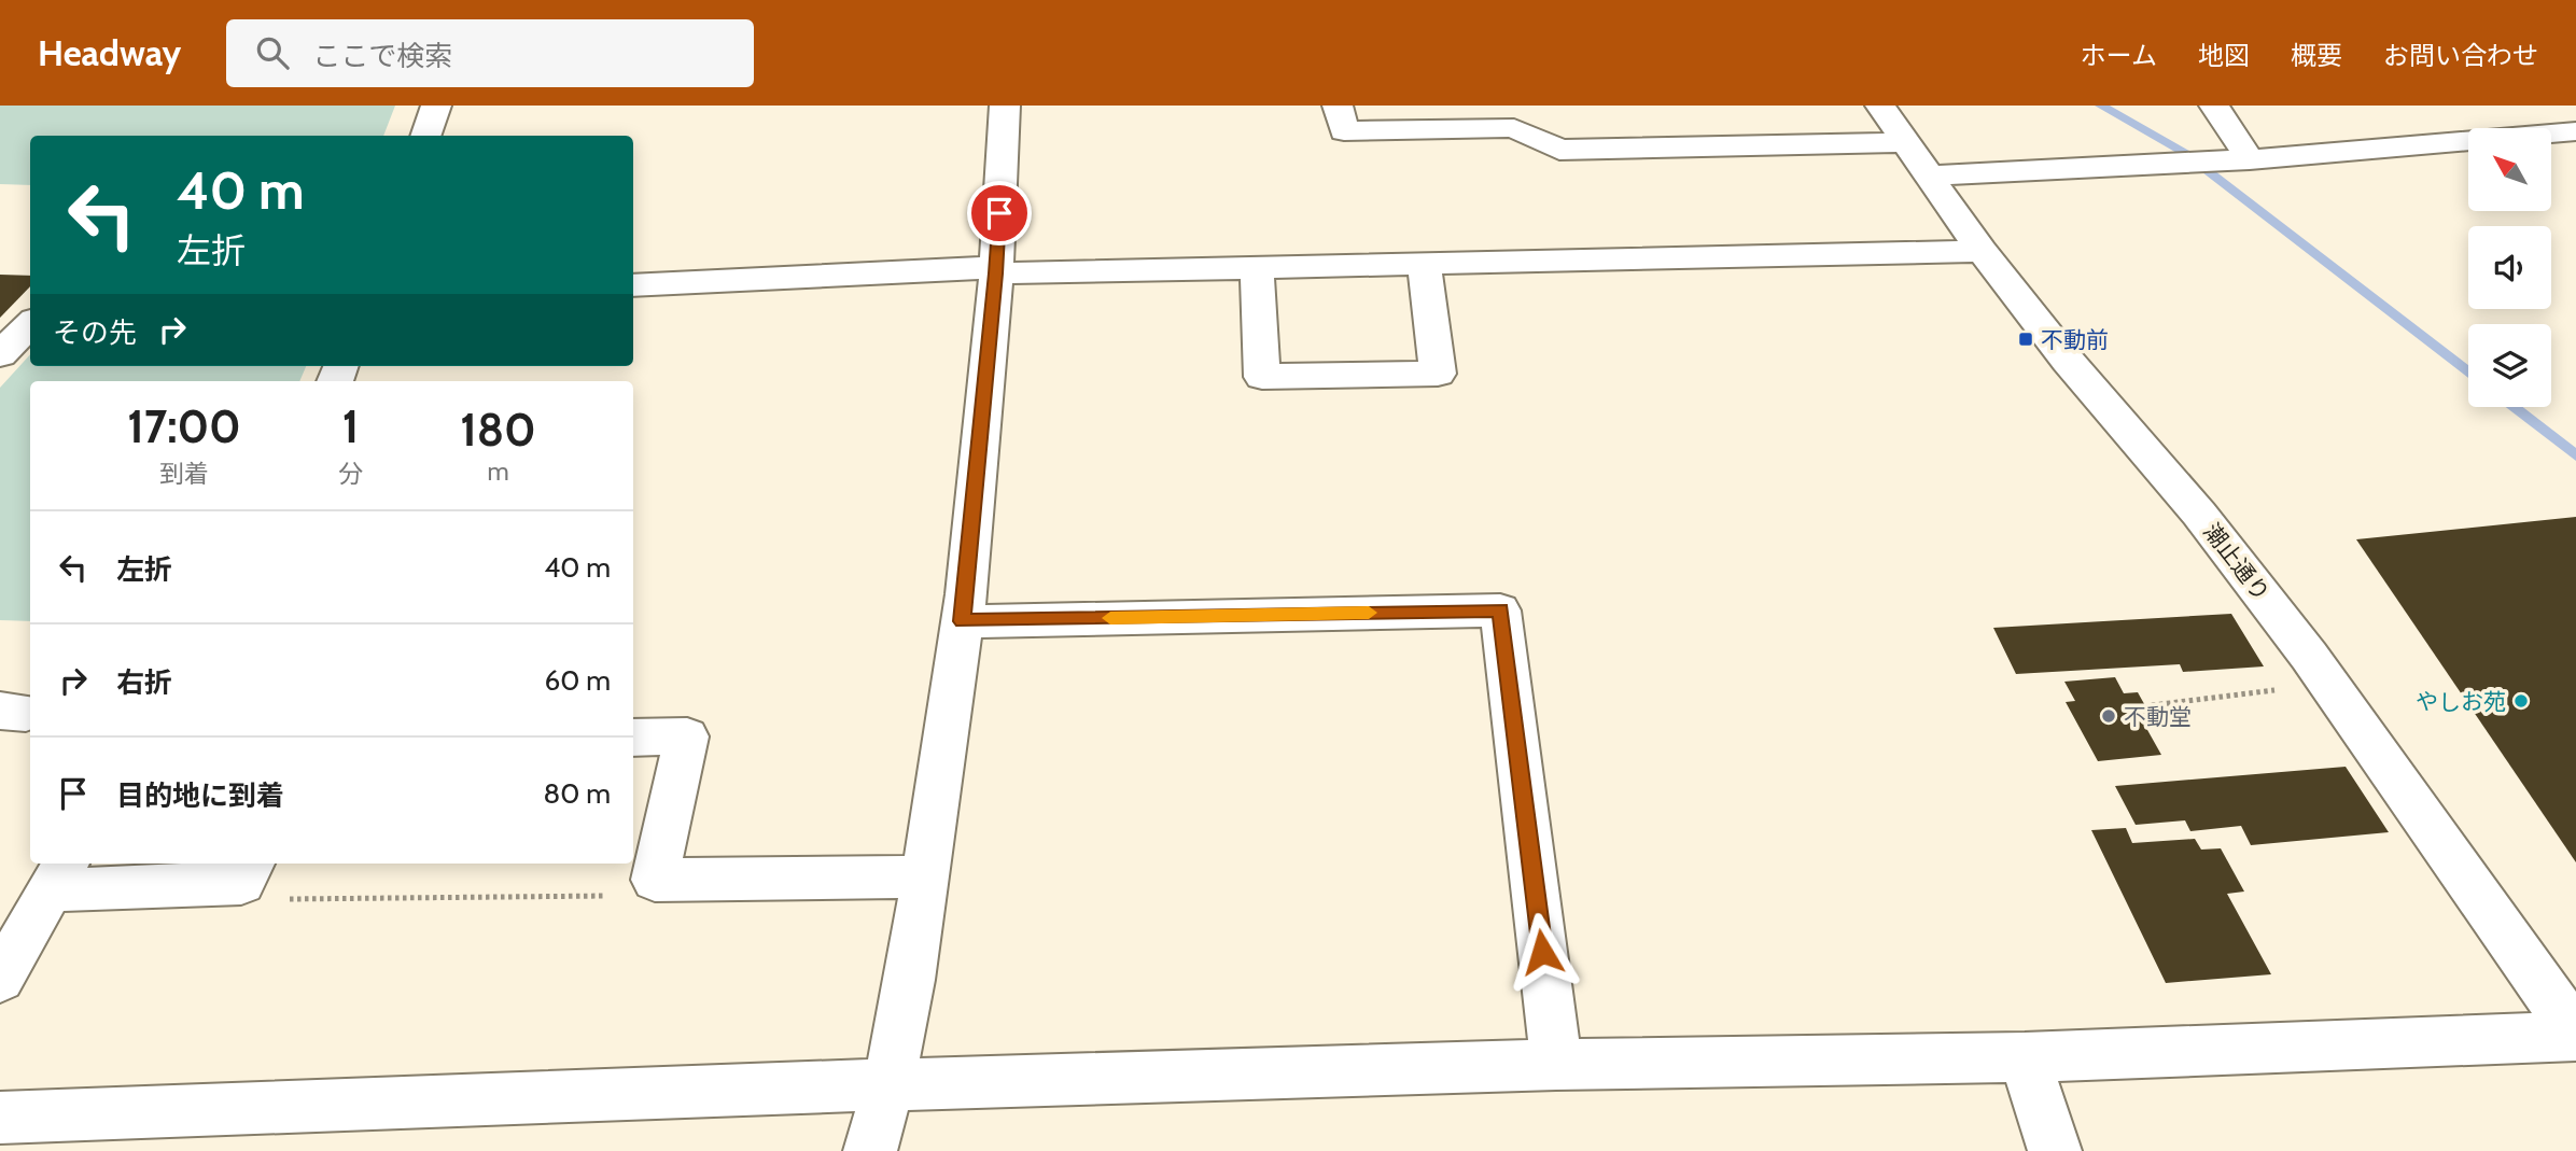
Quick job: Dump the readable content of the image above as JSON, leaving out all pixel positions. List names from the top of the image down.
{
  "streets": {
    "street": ["潮止通り"]
  },
  "places": {
    "transit": ["不動前"],
    "other": ["やしお苑", "不動堂"]
  },
  "north": "top left",
  "page": {
    "header": "Headway",
    "search": "ここで検索",
    "nav": [
      "ホーム",
      "地図",
      "概要",
      "お問い合わせ"
    ],
    "turn": ["40 m", "左折"],
    "then": "その先",
    "eta": [
      "17:00",
      "到着",
      "1",
      "分",
      "180",
      "m"
    ],
    "list": [
      {
        "name": "左折",
        "value": "40 m"
      },
      {
        "name": "右折",
        "value": "60 m"
      },
      {
        "name": "目的地に到着",
        "value": "80 m"
      }
    ]
  }
}
